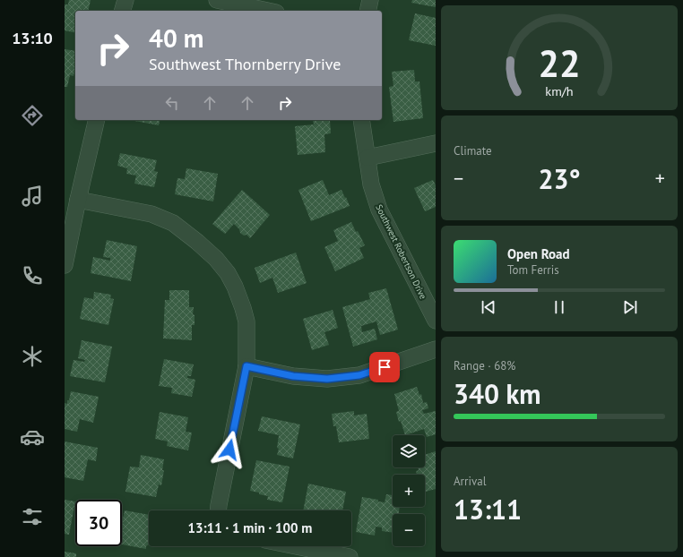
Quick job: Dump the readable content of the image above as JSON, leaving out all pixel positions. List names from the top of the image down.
{
  "streets": {
    "street": ["Southwest Robertson Drive"]
  },
  "page": {
    "tabs": "13:10",
    "turn": ["40 m", "Southwest Thornberry Drive"],
    "tile": [
      "Climate",
      ["Range · 68%", "340 km"],
      ["Arrival", "13:11"]
    ],
    "heat": ["−", "23°", "+"],
    "song": ["Open Road", "Tom Ferris"],
    "map_buttons": ["+", "−"],
    "limit": "30",
    "trip": "13:11 · 1 min · 100 m",
    "gauge": ["22", "km/h"]
  }
}
